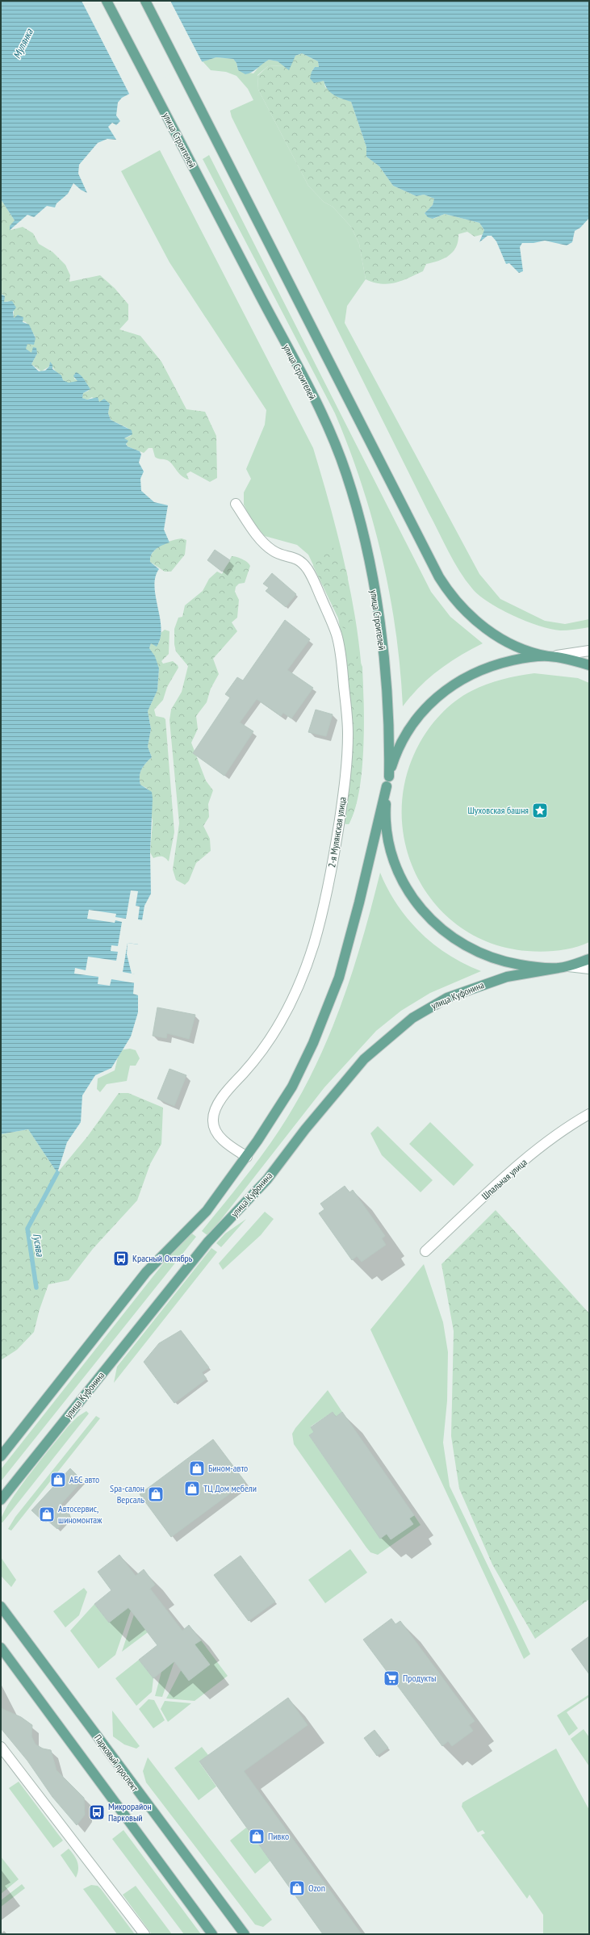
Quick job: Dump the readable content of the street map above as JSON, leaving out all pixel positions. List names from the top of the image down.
{
  "streets": {
    "main road": ["улица Строителей", "улица Куфонина", "Парковый проспект"],
    "street": ["2-я Мулянская улица", "Шпальная улица"]
  },
  "water": ["Мулянка", "Гусява"],
  "places": {
    "place": ["Шуховская башня"],
    "bus stop": ["Красный Октябрь", "Микрорайон Парковый"],
    "shop": [
      "Бином-авто",
      "АБС авто",
      "ТЦ Дом мебели",
      "Spa-салон Версаль",
      "Автосервис, шиномонтаж",
      "Пивко",
      "Ozon"
    ],
    "supermarket": ["Продукты"]
  }
}
